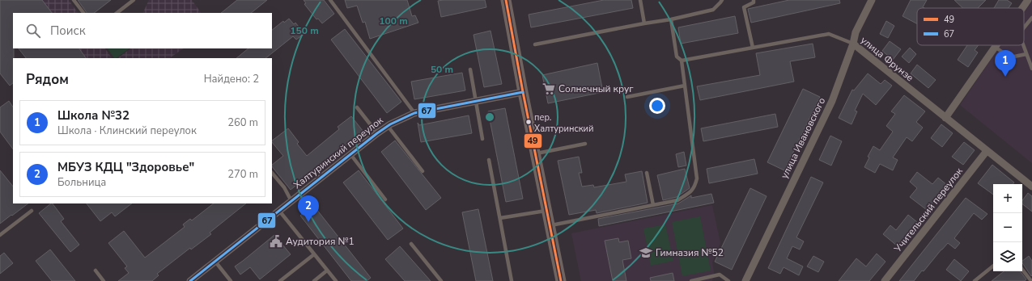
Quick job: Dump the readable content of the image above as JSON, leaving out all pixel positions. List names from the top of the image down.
{
  "streets": {
    "street": [
      "улица Фрунзе",
      "улица Ивановского",
      "Халтуринский переулок",
      "Учительский переулок"
    ]
  },
  "crossings": [
    ["улица Фрунзе", "улица Ивановского"],
    ["улица Фрунзе", "Учительский переулок"]
  ],
  "places": {
    "supermarket": ["Солнечный круг"],
    "other": ["пер. Халтуринский"],
    "public building": ["Аудитория №1"],
    "school or university": ["Гимназия №52"]
  },
  "lines": ["transit line 49", "transit line 67"],
  "legend": ["49", "67"],
  "page": {
    "search": "Поиск",
    "pins": ["1", "2"],
    "heading": ["Рядом", "Найдено: 2"],
    "list": [
      {
        "mark": "1",
        "name": "Школа №32",
        "note": "Школа · Клинский переулок",
        "value": "260 m"
      },
      {
        "mark": "2",
        "name": "МБУЗ КДЦ \"Здоровье\"",
        "note": "Больница",
        "value": "270 m"
      }
    ],
    "map_buttons": ["+", "−"]
  },
  "rings": ["100 m", "150 m", "50 m"]
}
